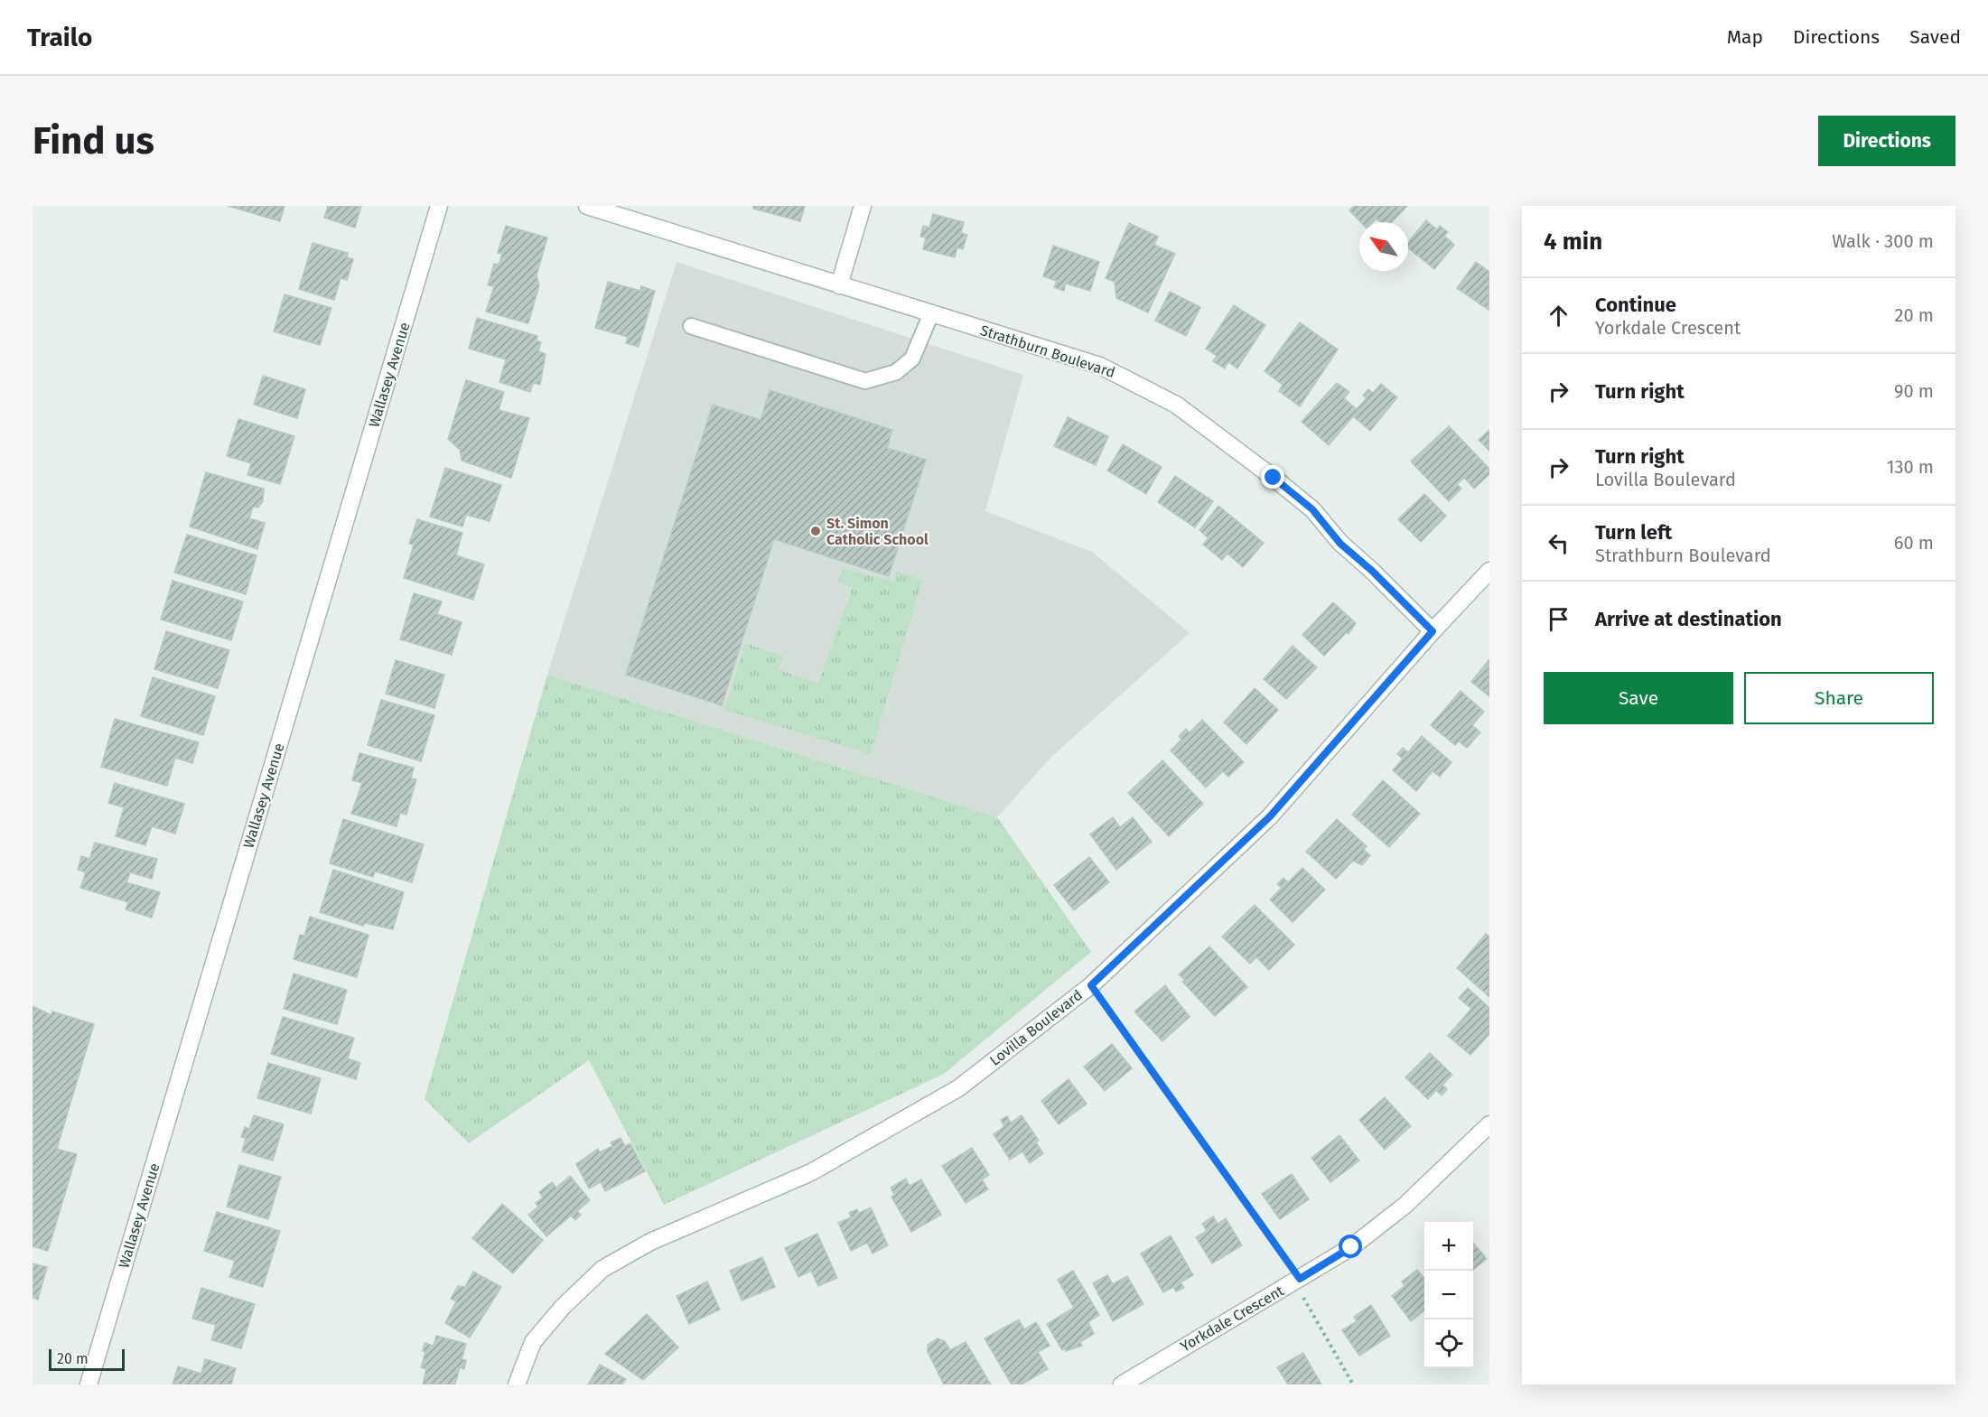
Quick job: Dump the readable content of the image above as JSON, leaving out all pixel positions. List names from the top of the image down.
{
  "streets": {
    "street": [
      "Strathburn Boulevard",
      "Wallasey Avenue",
      "Lovilla Boulevard",
      "Yorkdale Crescent"
    ]
  },
  "crossings": [
    ["Strathburn Boulevard", "Lovilla Boulevard"]
  ],
  "places": ["St. Simon Catholic School"],
  "scale_bar": "20 m",
  "north": "top left",
  "page": {
    "header": "Trailo",
    "nav": ["Map", "Directions", "Saved"],
    "buttons": [
      "Directions",
      ["Save", "Share"]
    ],
    "title": "Find us",
    "heading": ["4 min", "Walk · 300 m"],
    "list": [
      ["Continue", "Yorkdale Crescent", "20 m"],
      ["Turn right", "90 m"],
      ["Turn right", "Lovilla Boulevard", "130 m"],
      ["Turn left", "Strathburn Boulevard", "60 m"],
      "Arrive at destination"
    ],
    "map_buttons": ["+", "−"],
    "scale": "20 m"
  }
}
